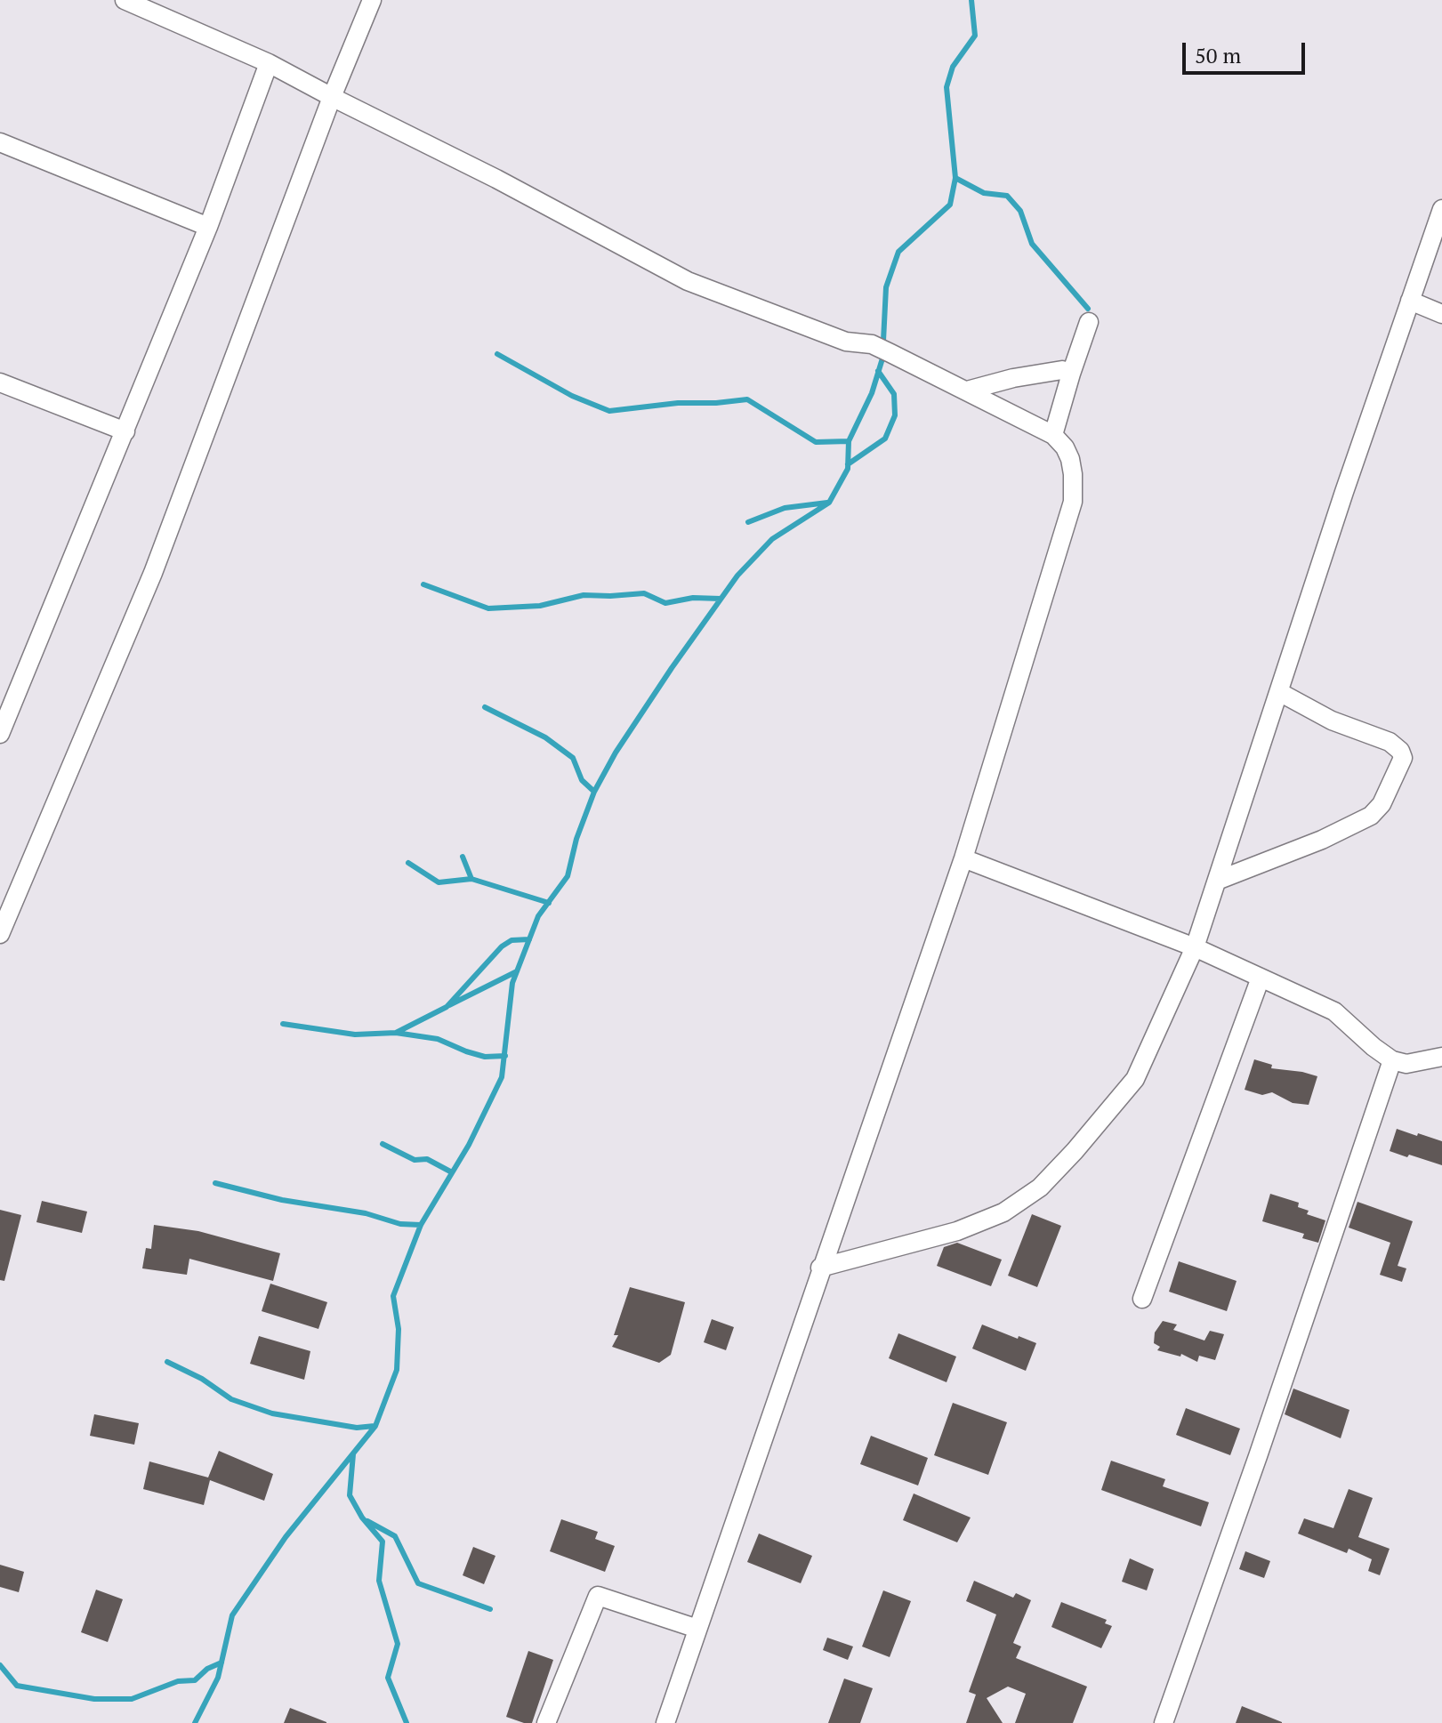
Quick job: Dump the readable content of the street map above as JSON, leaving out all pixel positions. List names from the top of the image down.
{
  "scale_bar": "50 m"
}
